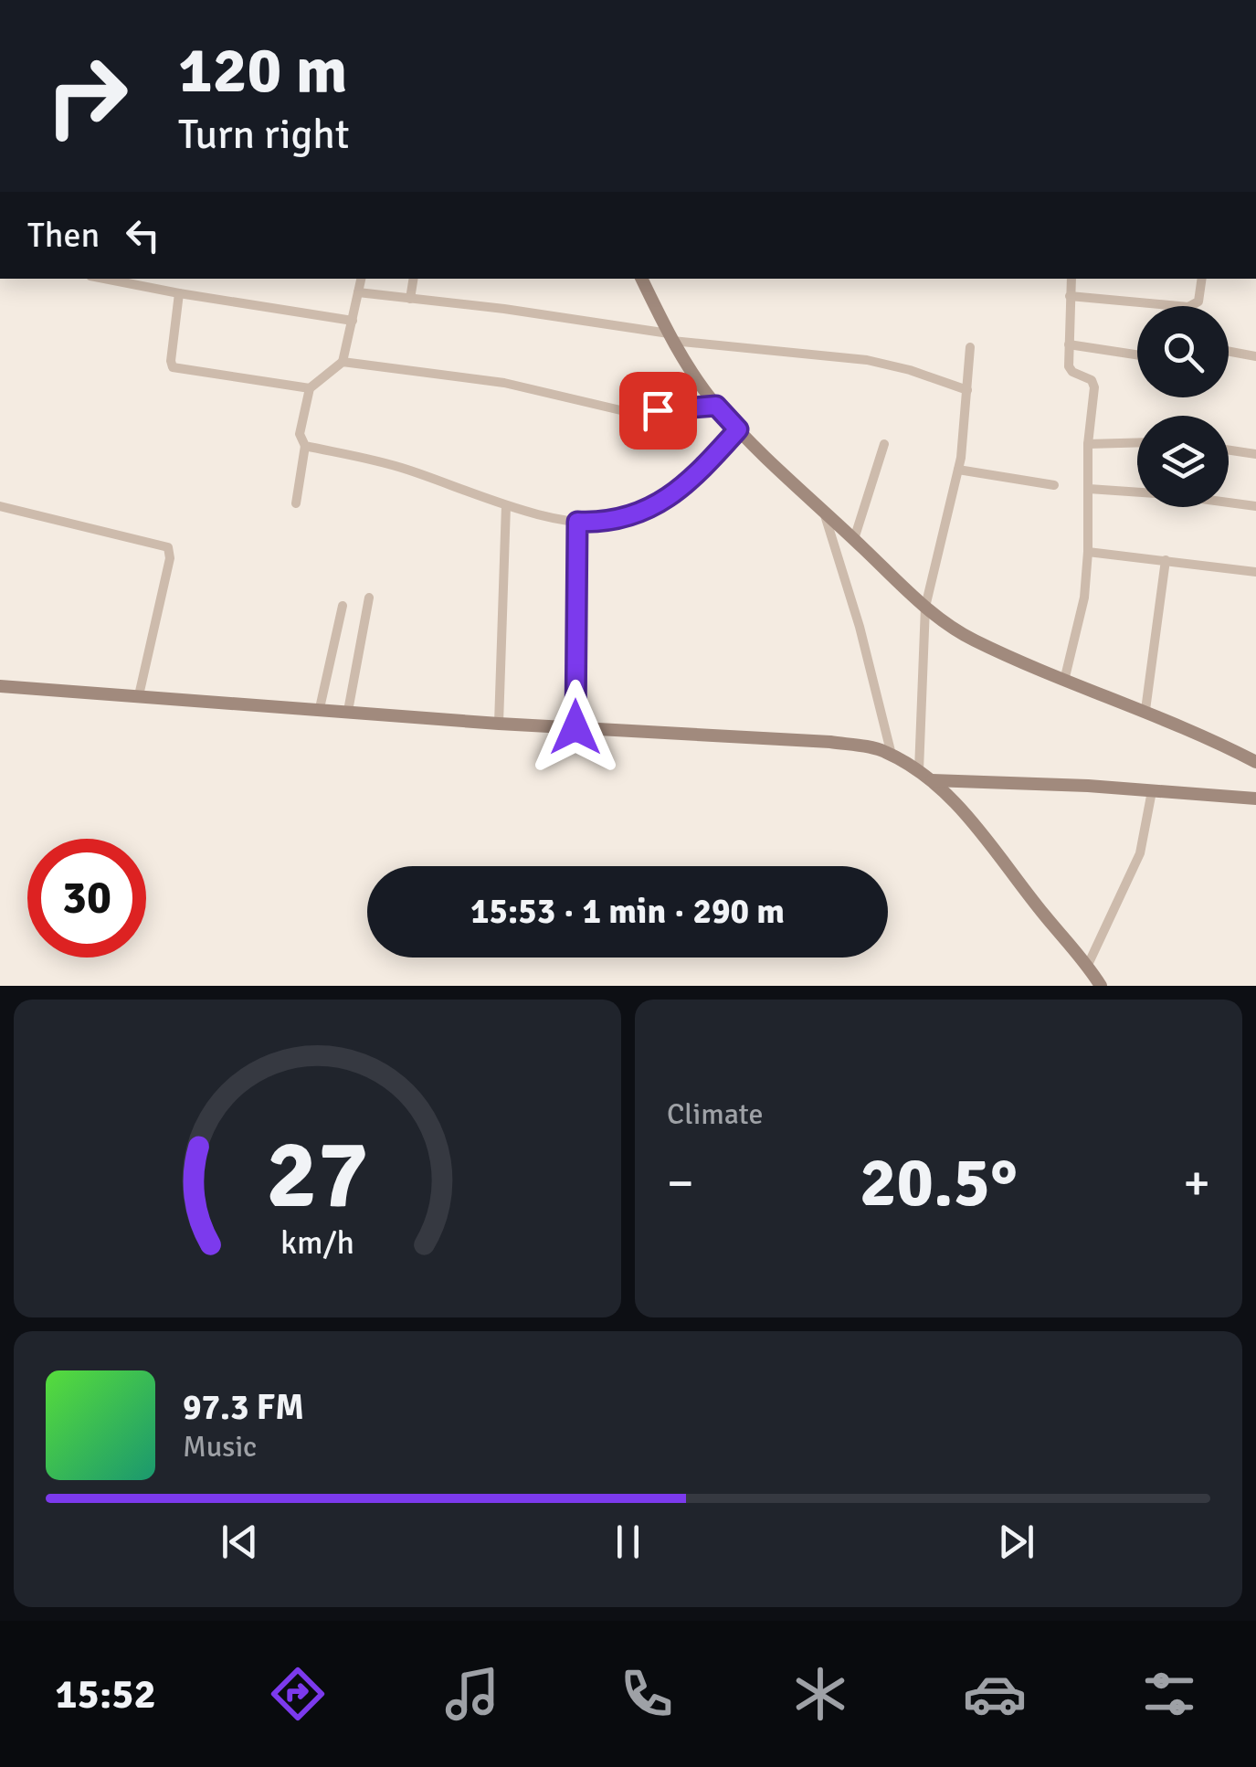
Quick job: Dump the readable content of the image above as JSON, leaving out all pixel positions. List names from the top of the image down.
{
  "page": {
    "turn": ["120 m", "Turn right"],
    "then": "Then",
    "limit": "30",
    "trip": "15:53 · 1 min · 290 m",
    "tile": "Climate",
    "heat": ["−", "20.5°", "+"],
    "song": ["97.3 FM", "Music"],
    "tabs": "15:52",
    "gauge": ["27", "km/h"]
  }
}
